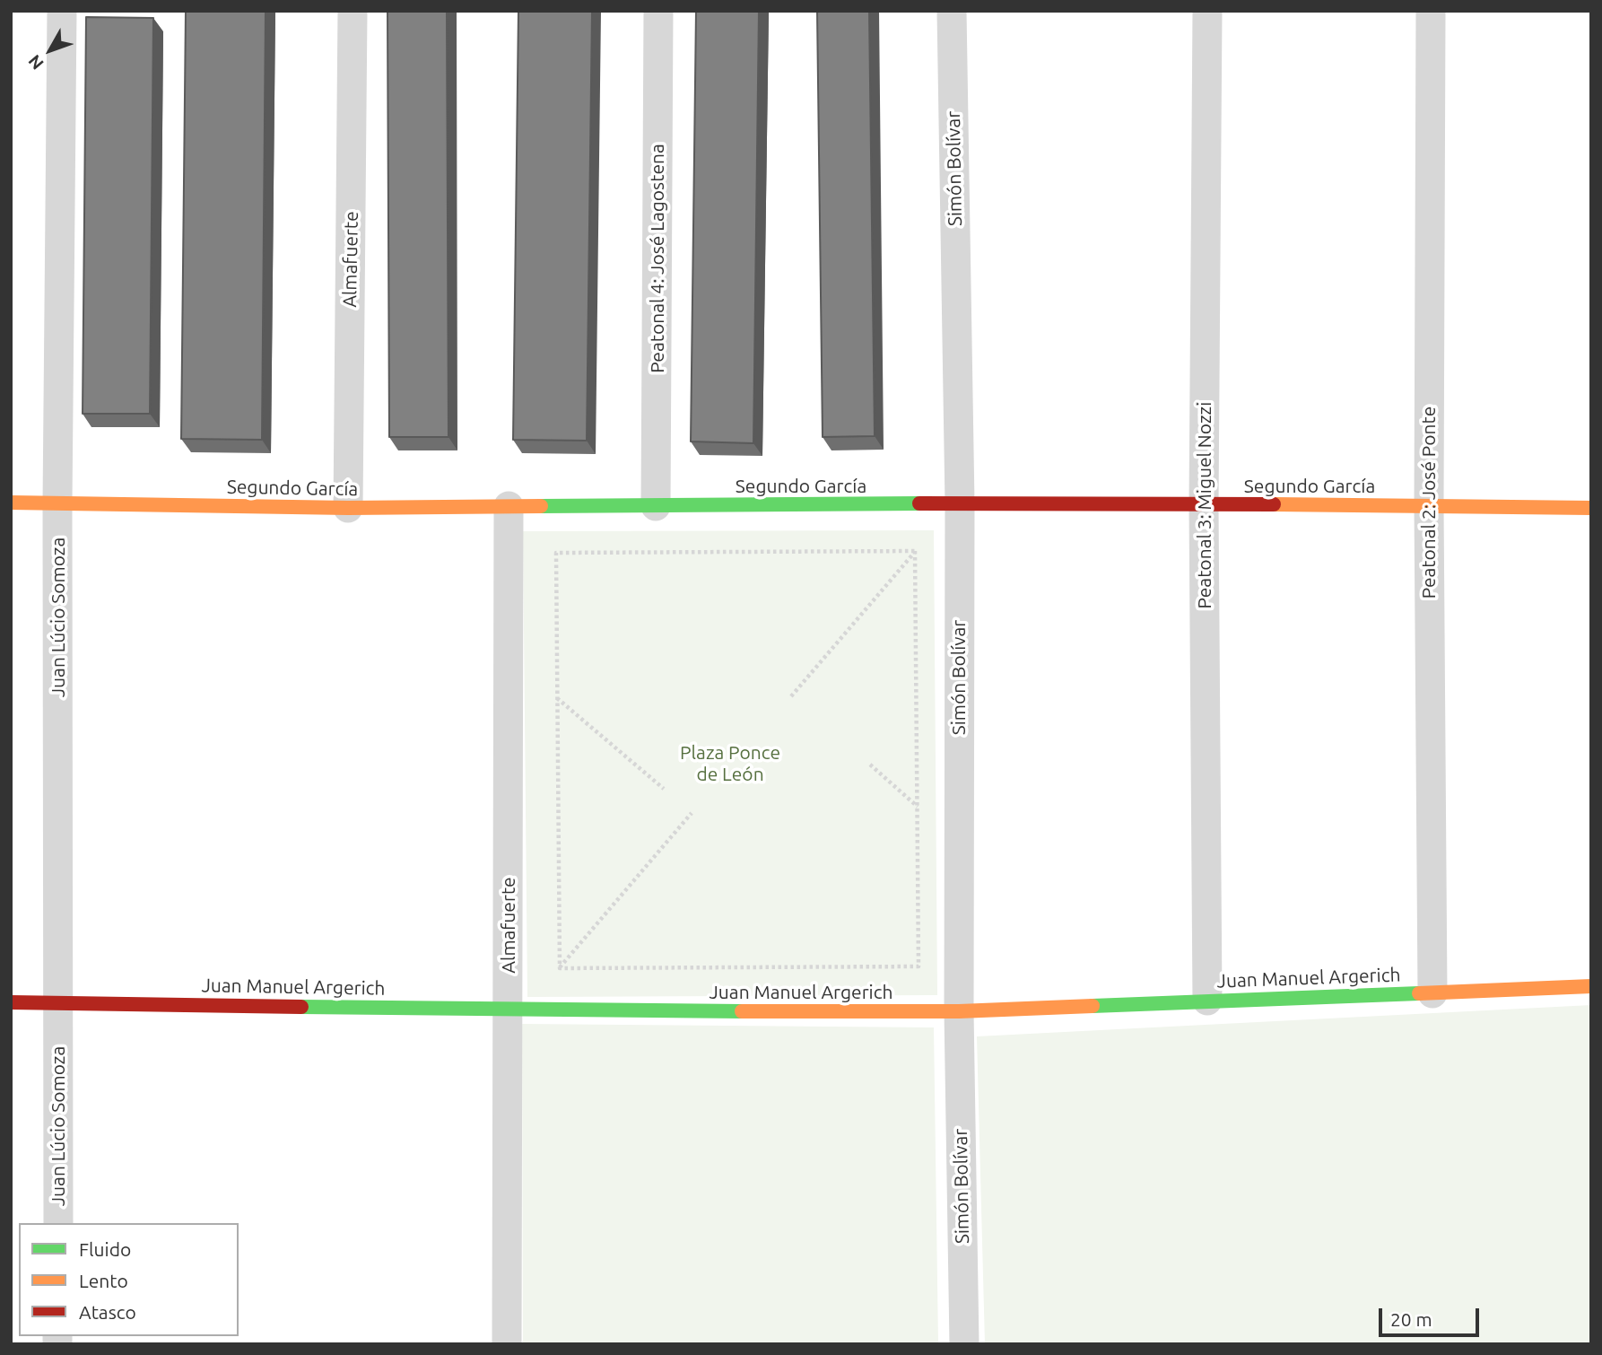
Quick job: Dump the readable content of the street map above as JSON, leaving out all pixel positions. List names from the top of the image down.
{
  "streets": {
    "street": [
      "Simón Bolívar",
      "Peatonal 4: José Lagostena",
      "Almafuerte",
      "Segundo García",
      "Peatonal 2: José Ponte",
      "Peatonal 3: Miguel Nozzi",
      "Juan Lúcio Somoza",
      "Juan Manuel Argerich"
    ]
  },
  "crossings": [
    ["Simón Bolívar", "Segundo García"],
    ["Simón Bolívar", "Juan Manuel Argerich"],
    ["Peatonal 4: José Lagostena", "Segundo García"],
    ["Almafuerte", "Segundo García"],
    ["Almafuerte", "Juan Manuel Argerich"],
    ["Segundo García", "Peatonal 2: José Ponte"],
    ["Segundo García", "Peatonal 3: Miguel Nozzi"],
    ["Segundo García", "Juan Lúcio Somoza"],
    ["Peatonal 2: José Ponte", "Juan Manuel Argerich"],
    ["Peatonal 3: Miguel Nozzi", "Juan Manuel Argerich"],
    ["Juan Lúcio Somoza", "Juan Manuel Argerich"]
  ],
  "parks": ["Plaza Ponce de León"],
  "legend": ["Fluido", "Lento", "Atasco"],
  "scale_bar": "20 m",
  "north": "bottom left"
}
